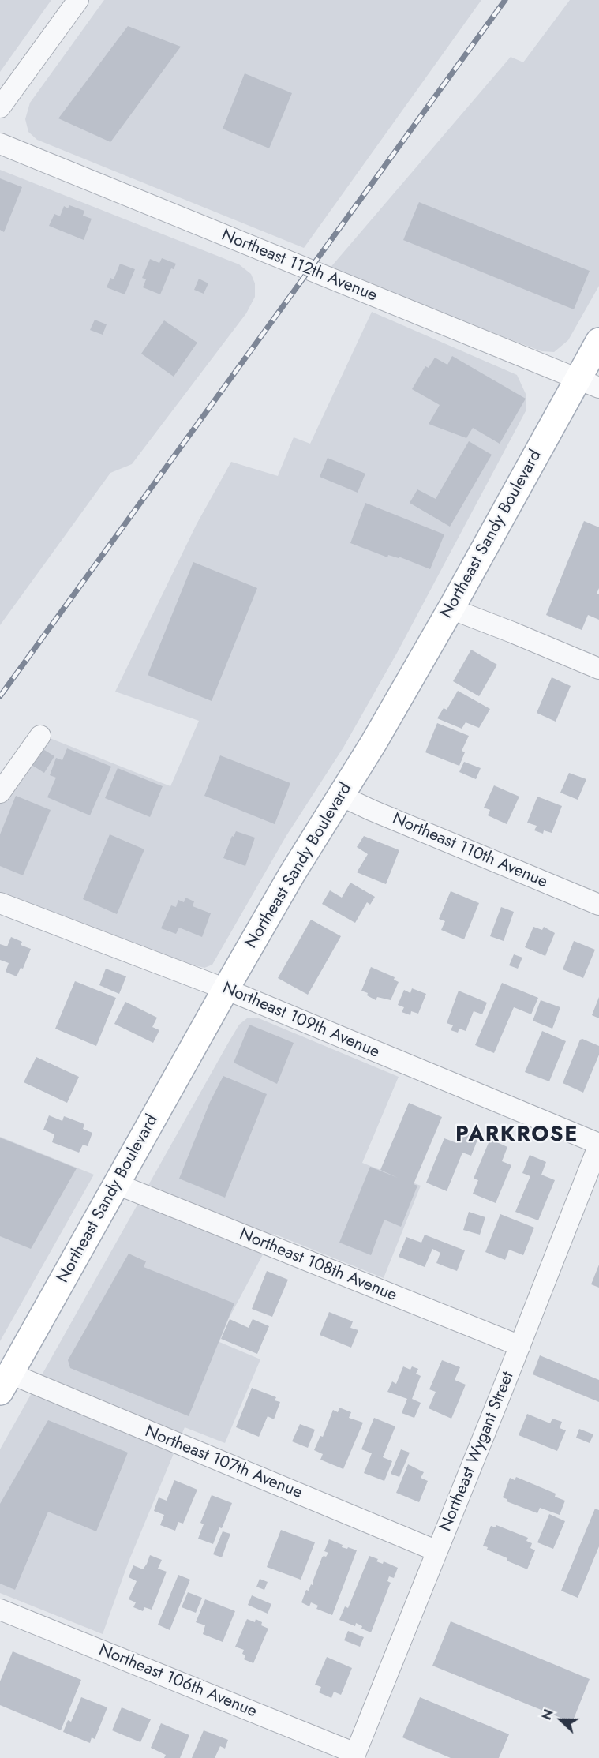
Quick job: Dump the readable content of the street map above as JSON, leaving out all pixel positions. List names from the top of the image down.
{
  "streets": {
    "main road": ["Northeast Sandy Boulevard"],
    "street": [
      "Northeast 112th Avenue",
      "Northeast 110th Avenue",
      "Northeast 109th Avenue",
      "Northeast 108th Avenue",
      "Northeast Wygant Street",
      "Northeast 107th Avenue",
      "Northeast 106th Avenue"
    ]
  },
  "crossings": [
    ["Northeast 112th Avenue", "Northeast Sandy Boulevard"],
    ["Northeast Sandy Boulevard", "Northeast 110th Avenue"],
    ["Northeast Sandy Boulevard", "Northeast 109th Avenue"],
    ["Northeast Sandy Boulevard", "Northeast 108th Avenue"],
    ["Northeast Sandy Boulevard", "Northeast 107th Avenue"],
    ["Northeast 109th Avenue", "Northeast Wygant Street"],
    ["Northeast 108th Avenue", "Northeast Wygant Street"],
    ["Northeast Wygant Street", "Northeast 107th Avenue"],
    ["Northeast Wygant Street", "Northeast 106th Avenue"]
  ],
  "districts": ["PARKROSE"],
  "north": "left"
}
